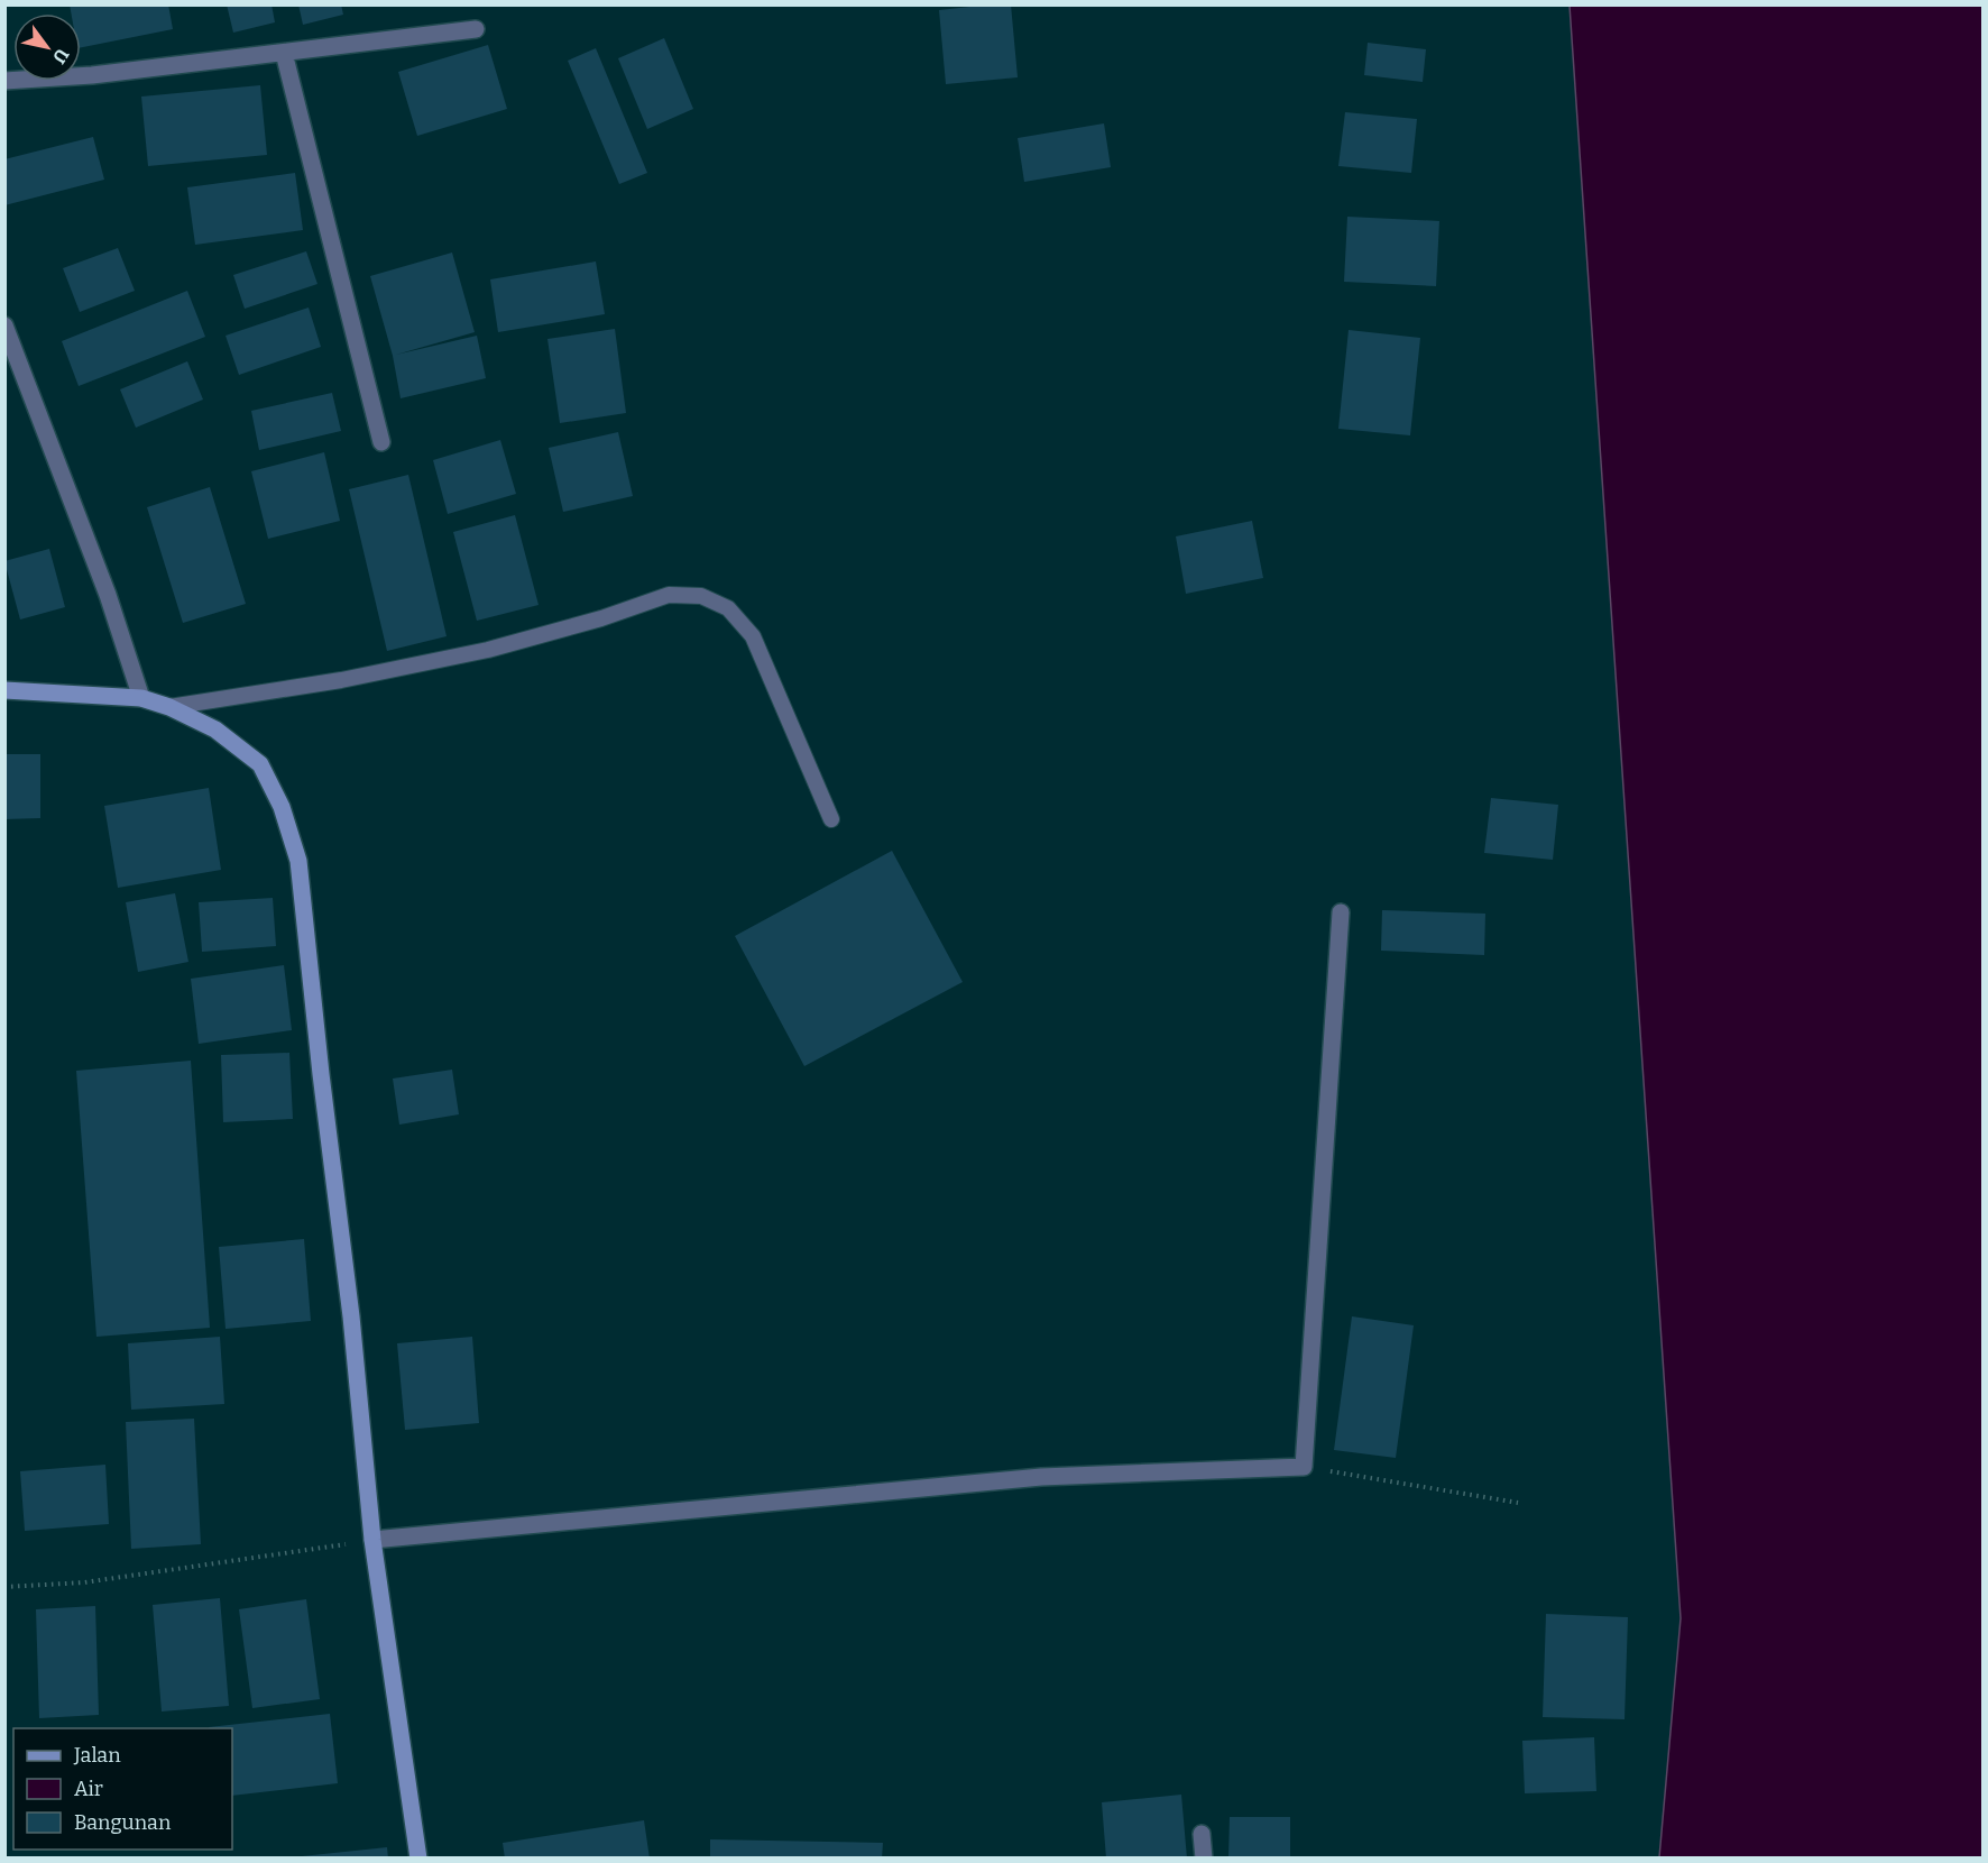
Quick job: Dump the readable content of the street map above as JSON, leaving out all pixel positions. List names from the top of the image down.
{
  "legend": ["Jalan", "Air", "Bangunan"],
  "north": "bottom right"
}
